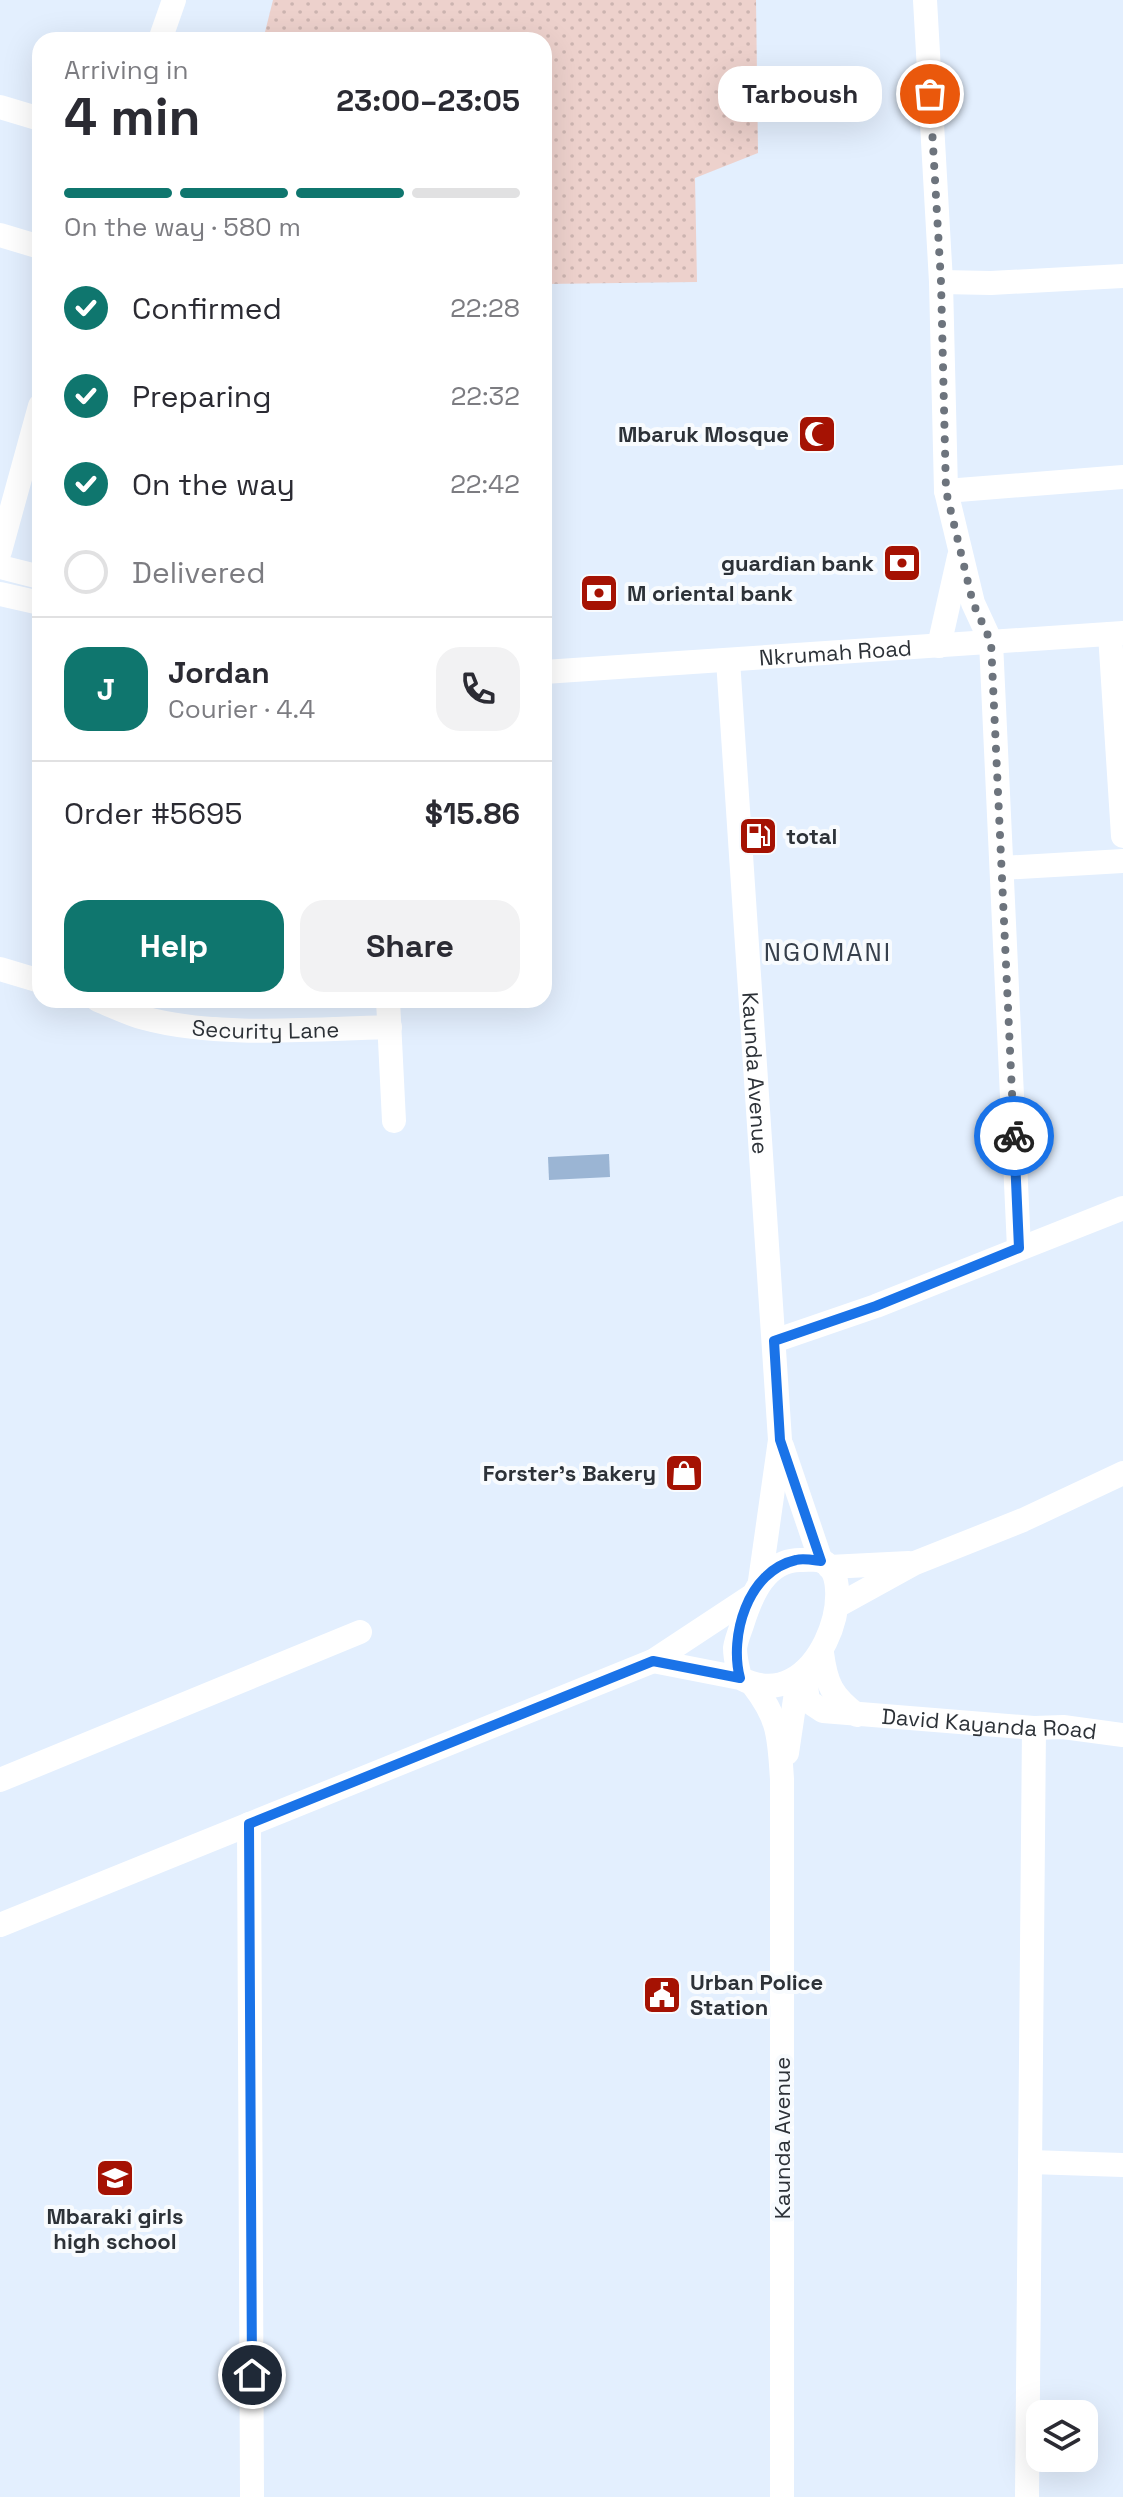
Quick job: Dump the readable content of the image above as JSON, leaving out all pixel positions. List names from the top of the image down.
{
  "streets": {
    "street": [
      "Nkrumah Road",
      "Security Lane",
      "Kaunda Avenue",
      "David Kayanda Road"
    ]
  },
  "crossings": [
    ["Nkrumah Road", "Kaunda Avenue"]
  ],
  "districts": ["NGOMANI"],
  "places": {
    "other": ["Tarboush"],
    "mosque": ["Mbaruk Mosque"],
    "bank": ["guardian bank", "M oriental bank"],
    "fuel station": ["total"],
    "shop": ["Forster's Bakery"],
    "public building": ["Urban Police Station"],
    "school or university": ["Mbaraki girls high school"]
  },
  "page": {
    "heading": ["4 min", "Arriving in", "23:00–23:05"],
    "panel": [
      "Jordan",
      "Courier · 4.4",
      "Order #5695",
      "$15.86"
    ],
    "bubble": "Tarboush",
    "bar": "On the way · 580 m",
    "list": [
      ["Confirmed", "22:28"],
      ["Preparing", "22:32"],
      ["On the way", "22:42"],
      "Delivered"
    ],
    "round": "J",
    "buttons": ["Help", "Share"]
  }
}
